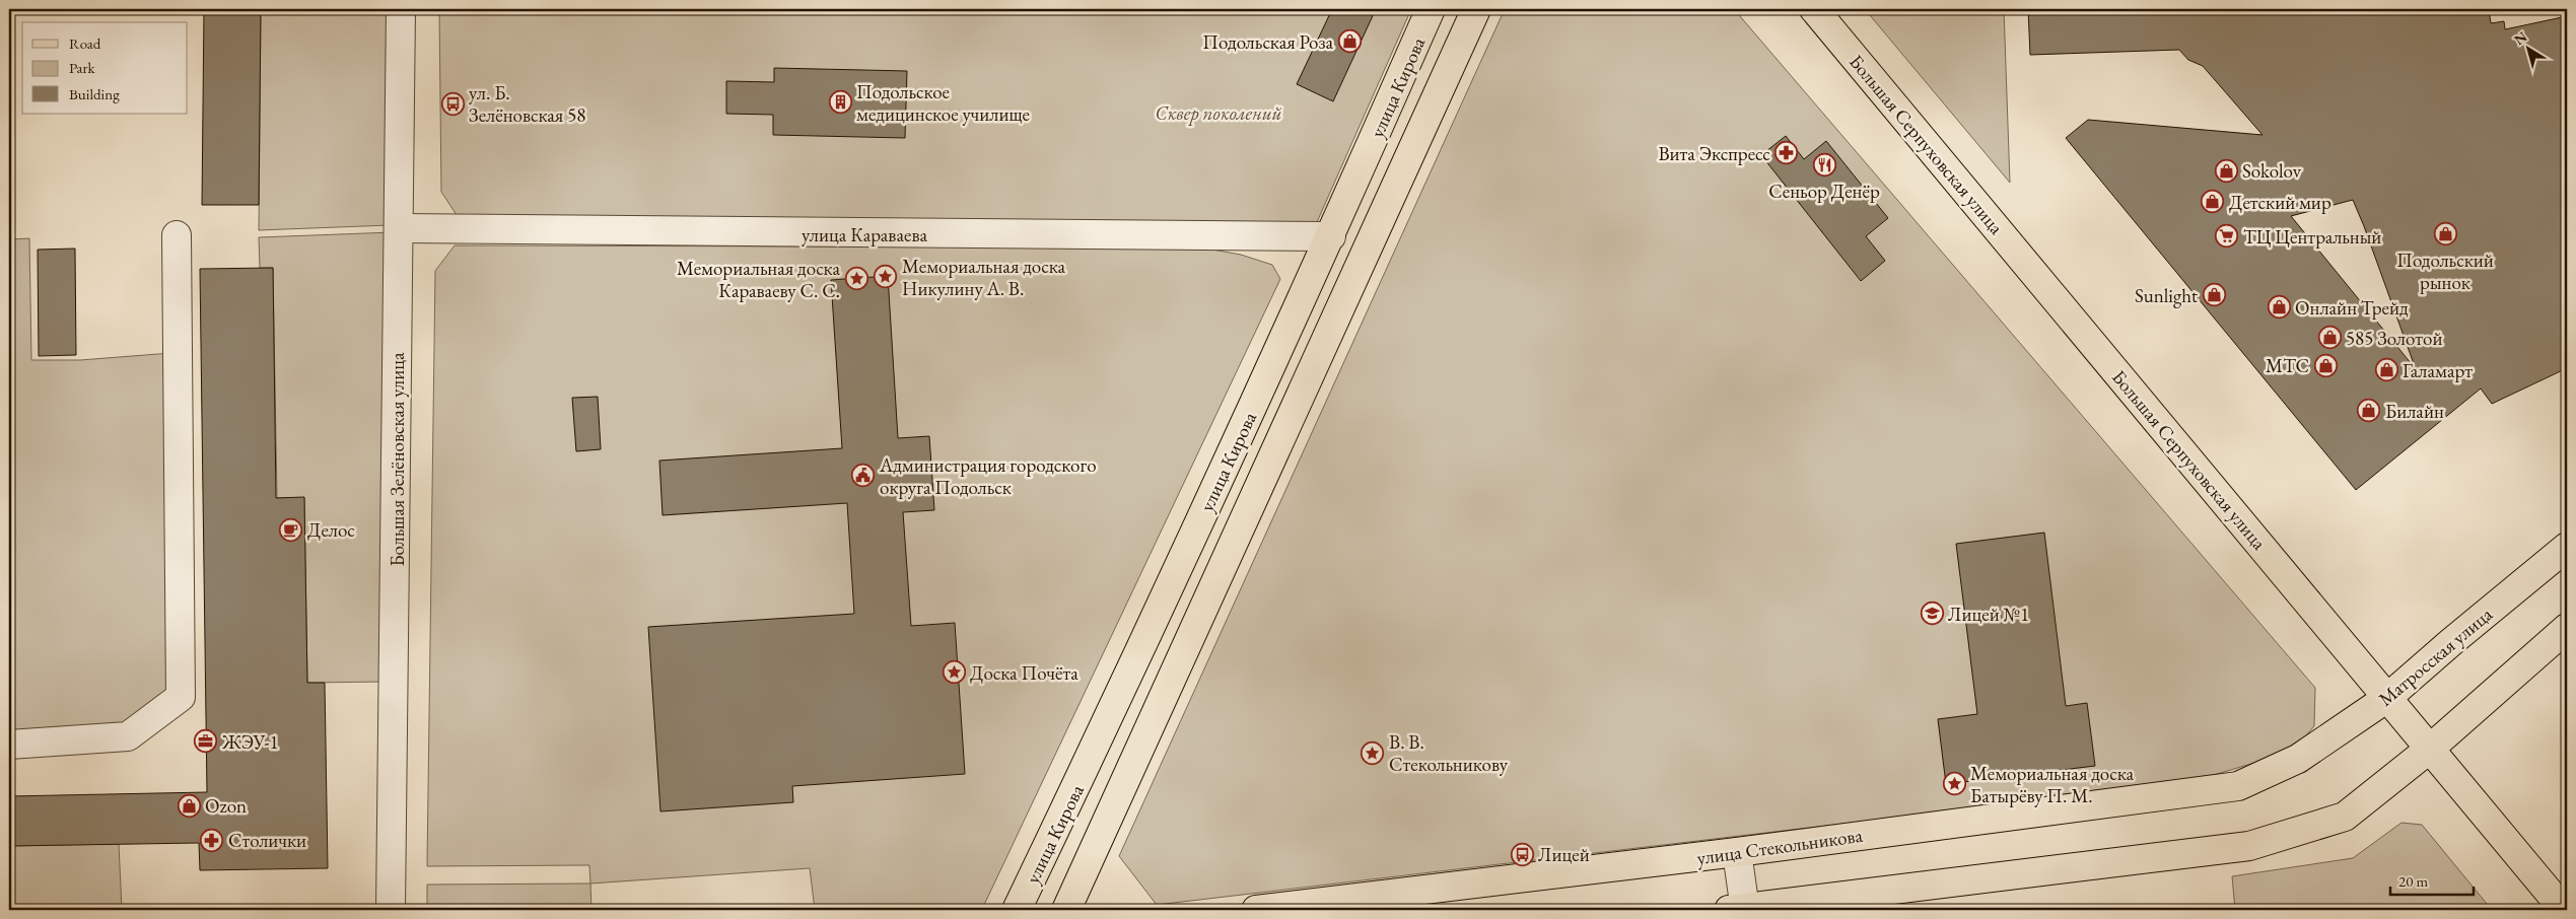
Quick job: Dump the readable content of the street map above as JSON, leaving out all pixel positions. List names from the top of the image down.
{
  "streets": {
    "main road": [
      "улица Кирова",
      "Большая Серпуховская улица",
      "Матросская улица",
      "улица Стекольникова"
    ],
    "street": ["улица Караваева", "Большая Зелёновская улица"]
  },
  "crossings": [
    ["улица Кирова", "улица Караваева"],
    ["Большая Серпуховская улица", "Матросская улица"],
    ["улица Караваева", "Большая Зелёновская улица"],
    ["Матросская улица", "улица Стекольникова"]
  ],
  "parks": ["Сквер поколений"],
  "places": {
    "shop": [
      "Подольская Роза",
      "Sokolov",
      "Детский мир",
      "Подольский рынок",
      "Sunlight",
      "Онлайн Трейд",
      "585 Золотой",
      "МТС",
      "Галамарт",
      "Билайн",
      "Ozon"
    ],
    "building": ["Подольское медицинское училище"],
    "bus stop": ["ул. Б. Зелёновская 58", "Лицeй"],
    "pharmacy": ["Вита Экспресс", "Столички"],
    "restaurant": ["Сеньор Денёр"],
    "supermarket": ["ТЦ Центральный"],
    "place": [
      "Мемориальная доска Никулину А. В.",
      "Мемориальная доска Караваеву С. С.",
      "Доска Почёта",
      "В. В. Стекольникову",
      "Мемориальная доска Батырёву П. М."
    ],
    "public building": ["Администрация городского округа Подольск"],
    "cafe": ["Делос"],
    "school or university": ["Лицeй №1"],
    "office": ["ЖЭУ-1"]
  },
  "legend": ["Road", "Park", "Building"],
  "scale_bar": "20 m",
  "north": "top left"
}
